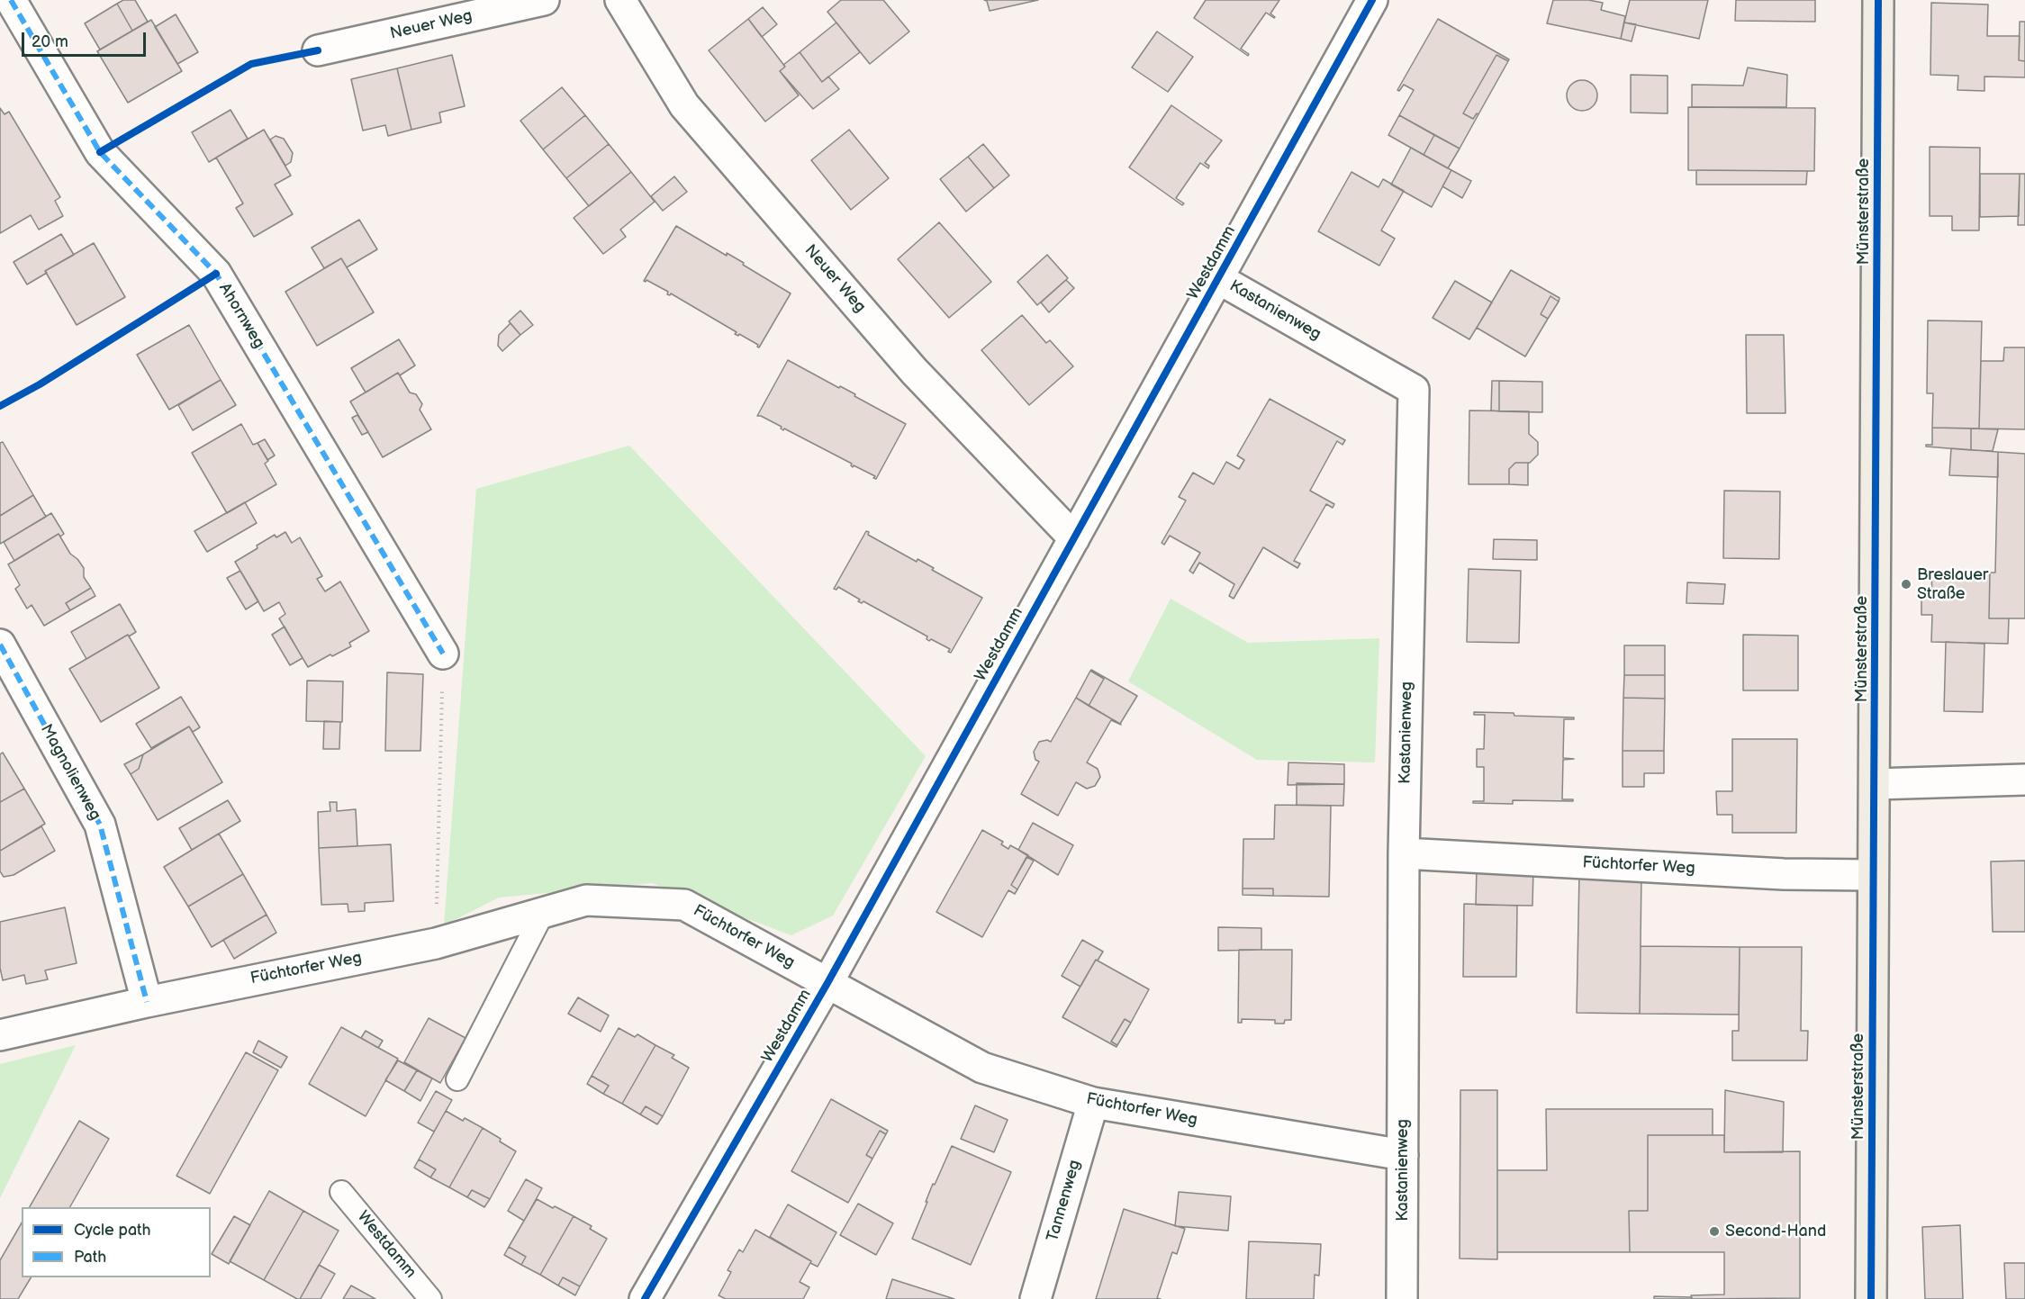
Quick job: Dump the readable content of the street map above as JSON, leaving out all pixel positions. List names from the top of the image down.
{
  "streets": {
    "main road": ["Münsterstraße"],
    "street": [
      "Neuer Weg",
      "Westdamm",
      "Kastanienweg",
      "Ahornweg",
      "Magnolienweg",
      "Füchtorfer Weg",
      "Tannenweg"
    ]
  },
  "crossings": [
    ["Neuer Weg", "Westdamm"],
    ["Münsterstraße", "Füchtorfer Weg"],
    ["Westdamm", "Kastanienweg"],
    ["Westdamm", "Füchtorfer Weg"],
    ["Kastanienweg", "Füchtorfer Weg"],
    ["Magnolienweg", "Füchtorfer Weg"],
    ["Füchtorfer Weg", "Tannenweg"]
  ],
  "places": ["Breslauer Straße", "Second-Hand"],
  "legend": ["Cycle path", "Path"],
  "scale_bar": "20 m"
}
